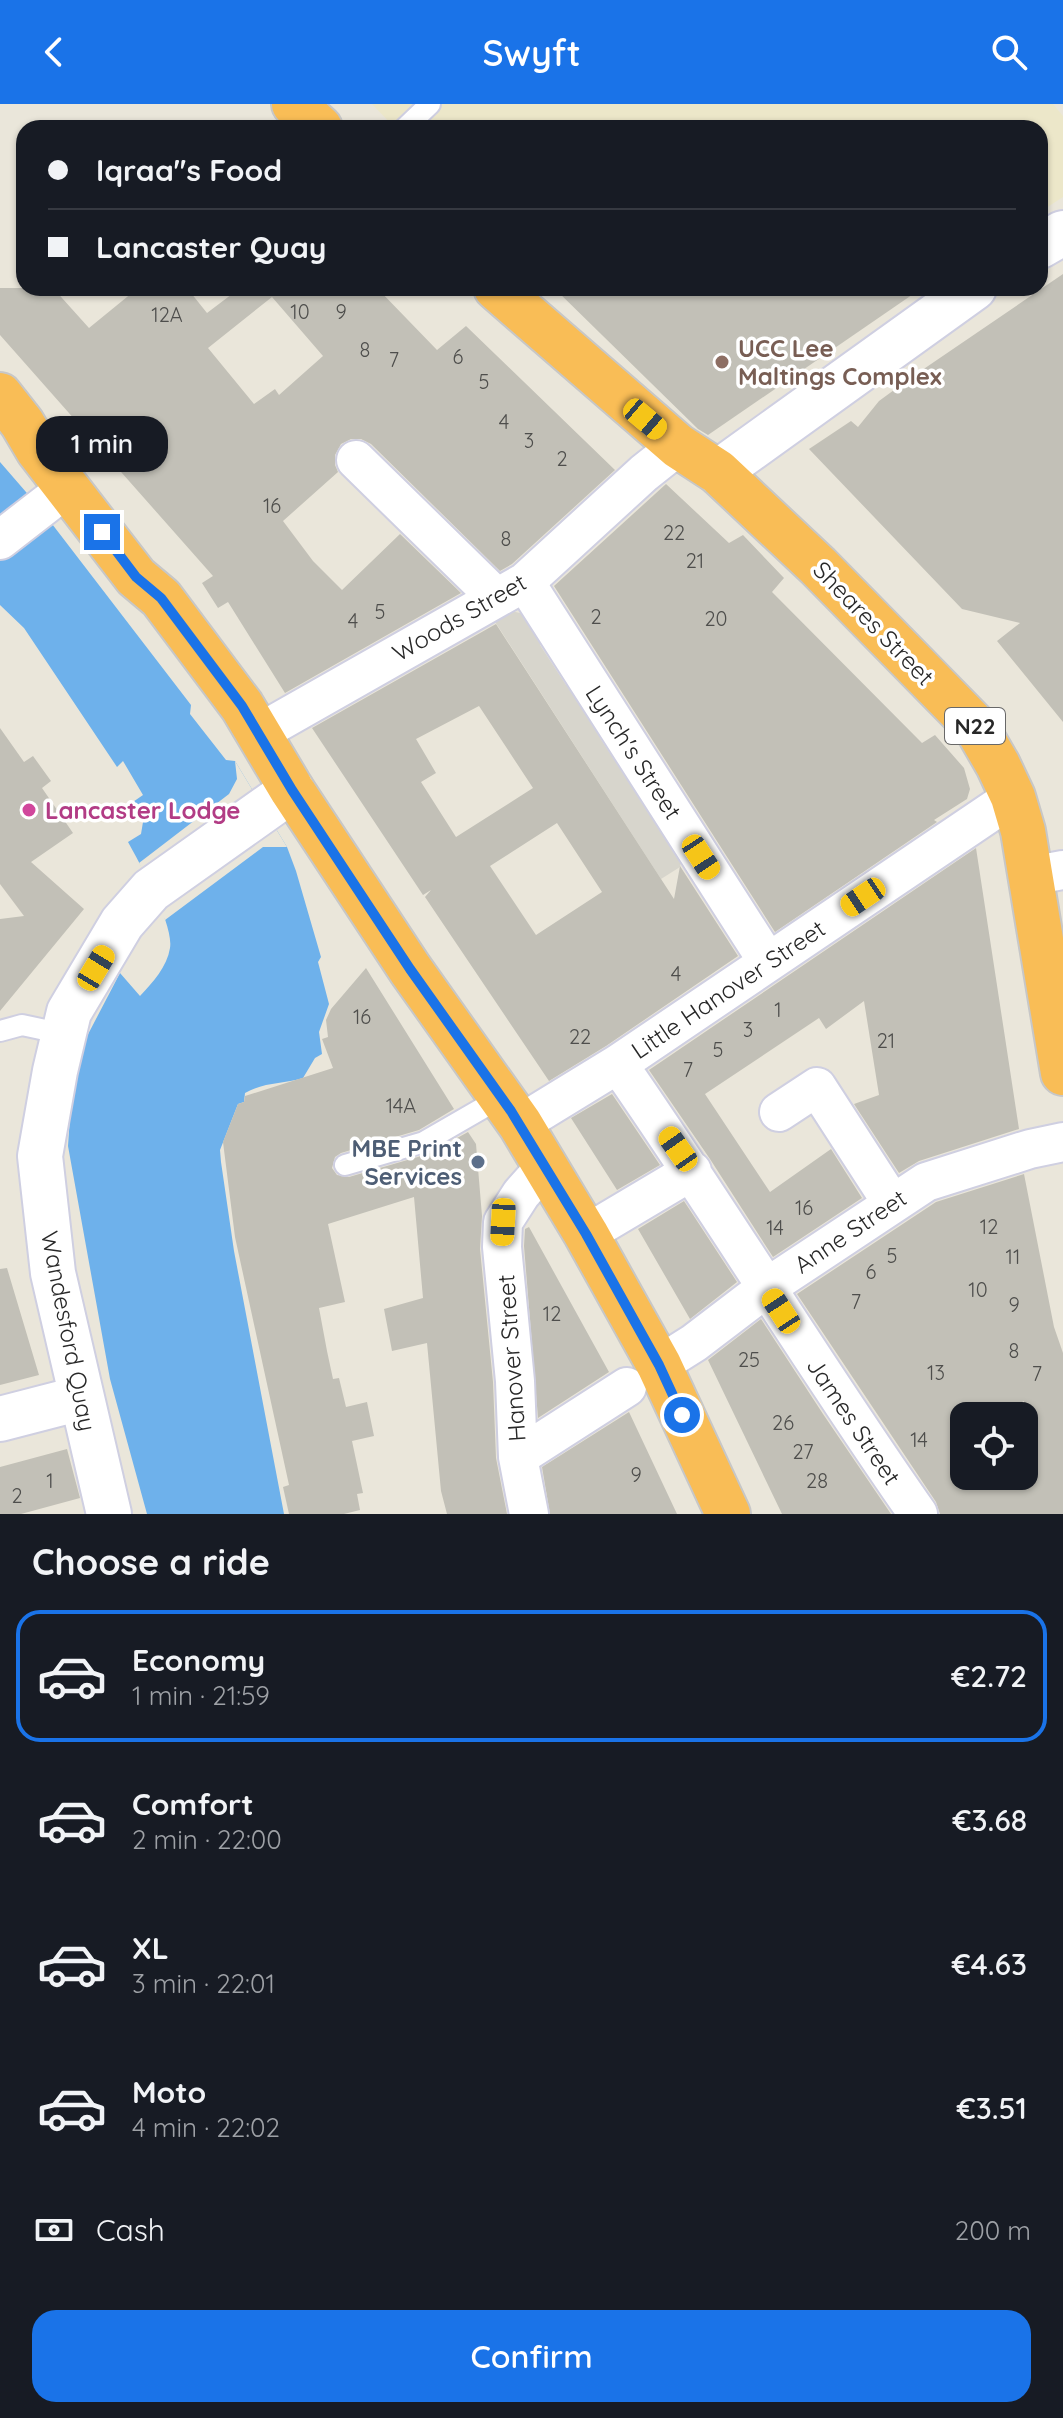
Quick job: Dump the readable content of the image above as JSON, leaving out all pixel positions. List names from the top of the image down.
{
  "streets": {
    "highway": ["Sheares Street", "N22"],
    "street": [
      "Woods Street",
      "Lynch's Street",
      "Little Hanover Street",
      "Anne Street",
      "Wandesford Quay",
      "Hanover Street",
      "James Street"
    ]
  },
  "crossings": [
    ["Woods Street", "N22"],
    ["Woods Street", "Lynch's Street"],
    ["Sheares Street", "N22"],
    ["Sheares Street", "Little Hanover Street"],
    ["Lynch's Street", "Little Hanover Street"],
    ["Little Hanover Street", "James Street"],
    ["Anne Street", "Hanover Street"],
    ["Anne Street", "James Street"]
  ],
  "places": ["UCC Lee Maltings Complex", "Lancaster Lodge", "MBE Print Services"],
  "house_numbers": [
    "10",
    "9",
    "12A",
    "8",
    "6",
    "7",
    "5",
    "4",
    "3",
    "2",
    "16",
    "22",
    "8",
    "21",
    "5",
    "2",
    "20",
    "4",
    "4",
    "1",
    "16",
    "3",
    "22",
    "21",
    "5",
    "7",
    "14A",
    "16",
    "12",
    "14",
    "5",
    "11",
    "6",
    "10",
    "7",
    "9",
    "12",
    "8",
    "25",
    "13",
    "7",
    "26",
    "14",
    "27",
    "9",
    "1",
    "28",
    "2"
  ],
  "page": {
    "header": "Swyft",
    "banner": ["Iqraa''s Food", "Lancaster Quay"],
    "bubble": "1 min",
    "heading": "Choose a ride",
    "list": [
      {
        "name": "Economy",
        "note": "1 min · 21:59",
        "value": "€2.72"
      },
      {
        "name": "Comfort",
        "note": "2 min · 22:00",
        "value": "€3.68"
      },
      {
        "name": "XL",
        "note": "3 min · 22:01",
        "value": "€4.63"
      },
      {
        "name": "Moto",
        "note": "4 min · 22:02",
        "value": "€3.51"
      }
    ],
    "pay": ["Cash", "200 m"],
    "buttons": "Confirm"
  }
}
